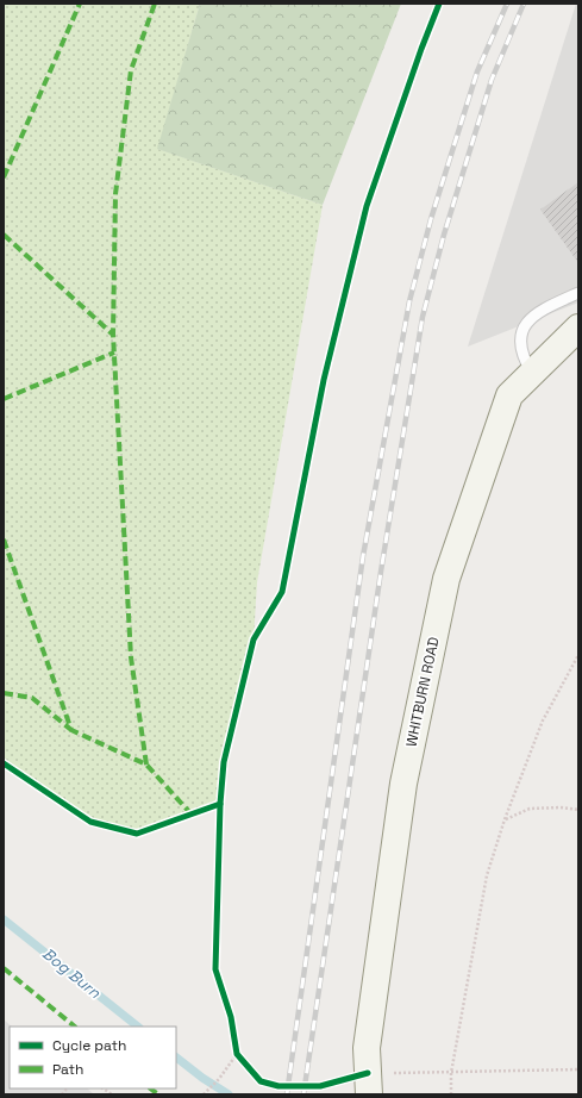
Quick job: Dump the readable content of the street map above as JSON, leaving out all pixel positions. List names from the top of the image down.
{
  "streets": {
    "main road": ["WHITBURN ROAD"]
  },
  "water": ["Bog Burn"],
  "legend": ["Cycle path", "Path"]
}
